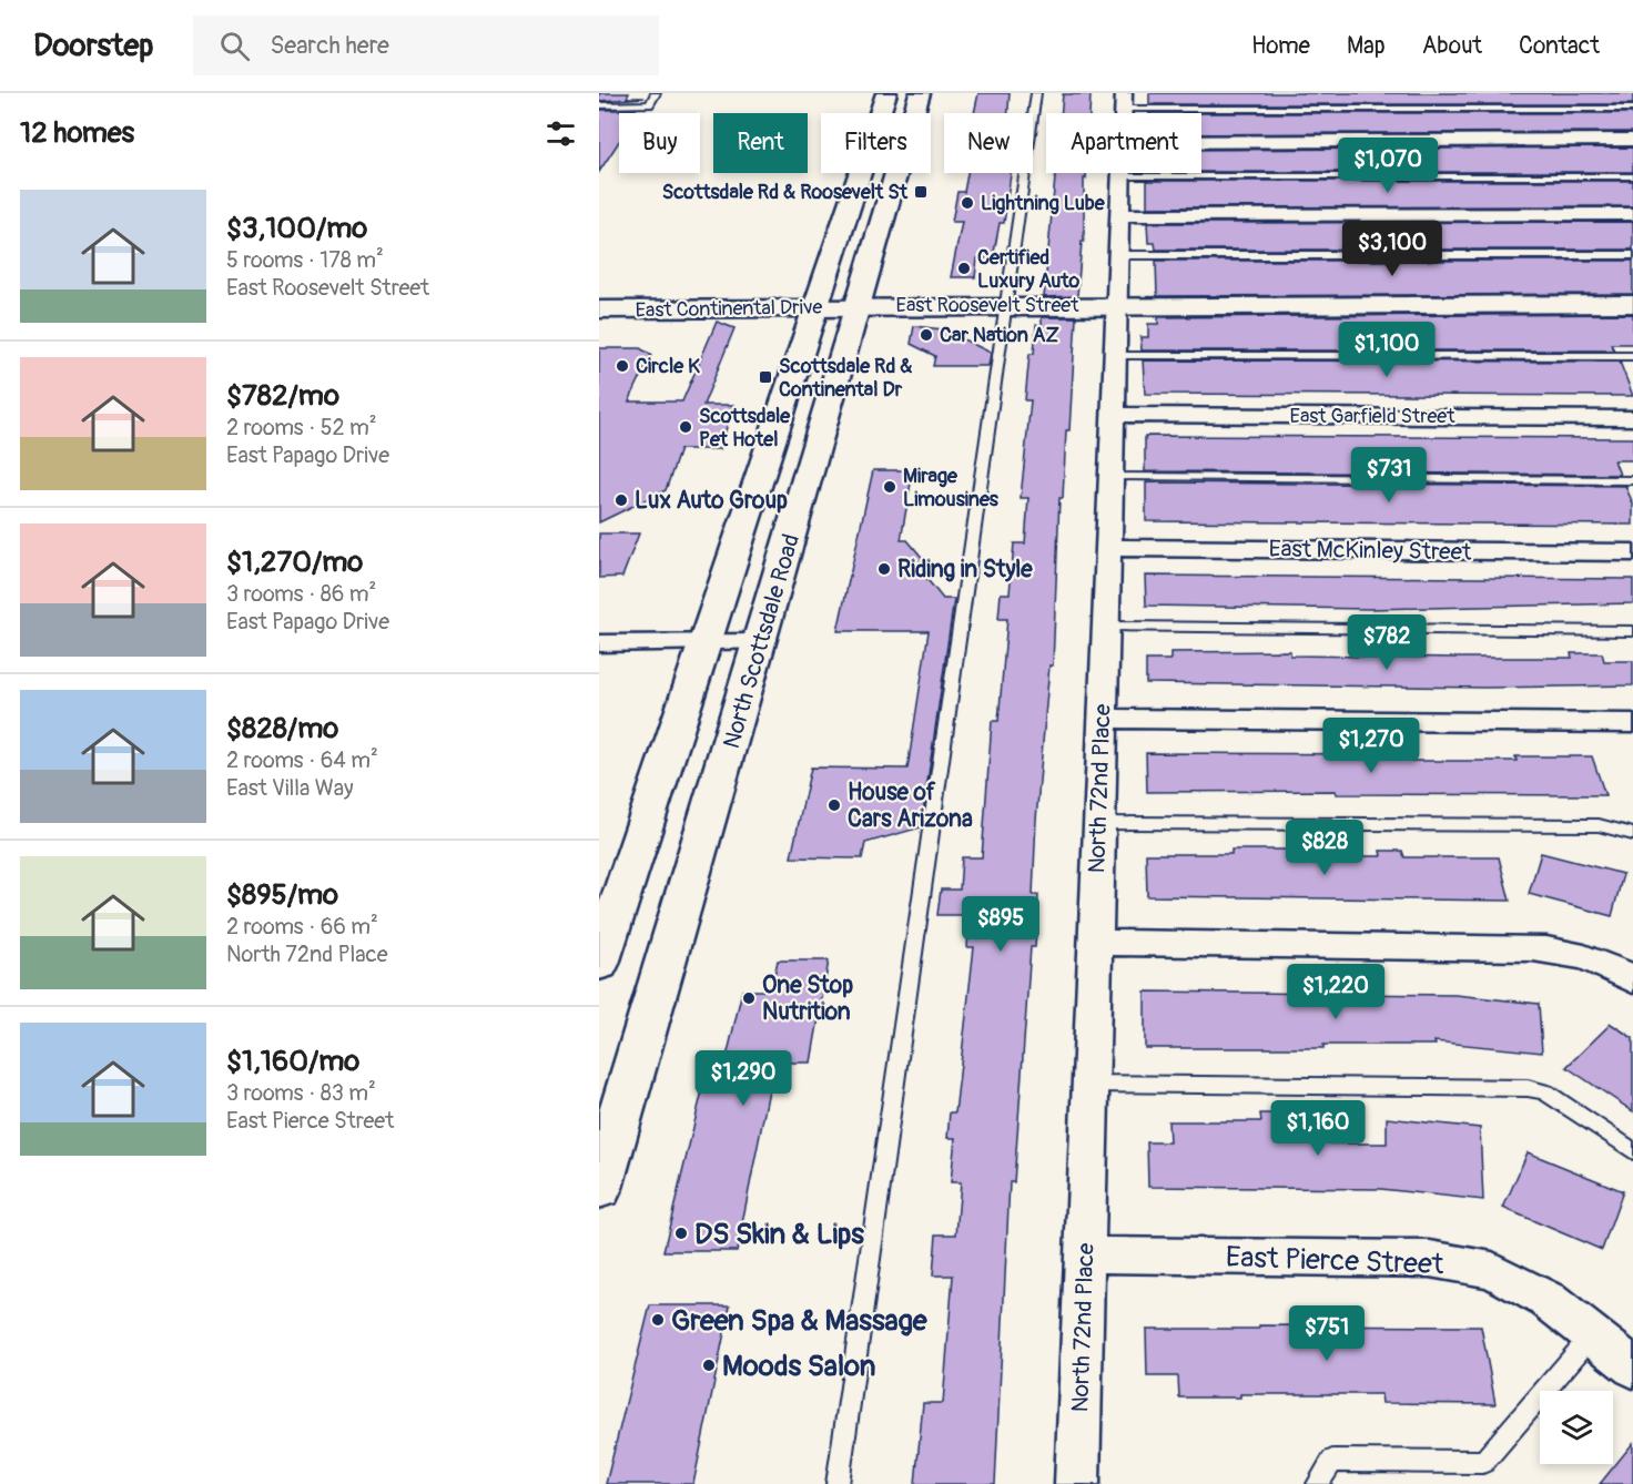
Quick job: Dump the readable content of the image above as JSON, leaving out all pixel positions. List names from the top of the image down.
{
  "streets": {
    "main road": ["East Roosevelt Street", "East Continental Drive", "North Scottsdale Road"],
    "street": [
      "East Garfield Street",
      "East McKinley Street",
      "North 72nd Place",
      "East Pierce Street"
    ]
  },
  "crossings": [
    ["East Roosevelt Street", "East Continental Drive"],
    ["East Roosevelt Street", "North Scottsdale Road"],
    ["East Roosevelt Street", "North 72nd Place"],
    ["East Continental Drive", "North Scottsdale Road"],
    ["East Garfield Street", "North 72nd Place"],
    ["East McKinley Street", "North 72nd Place"],
    ["North 72nd Place", "East Pierce Street"]
  ],
  "places": {
    "transit": ["Scottsdale Rd & Roosevelt St", "Scottsdale Rd & Continental Dr"],
    "other": [
      "Lightning Lube",
      "Certified Luxury Auto",
      "Car Nation AZ",
      "Circle K",
      "Scottsdale Pet Hotel",
      "Mirage Limousines",
      "Lux Auto Group",
      "Riding in Style",
      "House of Cars Arizona",
      "One Stop Nutrition",
      "DS Skin & Lips",
      "Green Spa & Massage",
      "Moods Salon"
    ]
  },
  "page": {
    "header": "Doorstep",
    "search": "Search here",
    "nav": [
      "Home",
      "Map",
      "About",
      "Contact"
    ],
    "heading": "12 homes",
    "chip": [
      "Buy",
      "Rent",
      "Filters",
      "New",
      "Apartment"
    ],
    "price": [
      "$1,070",
      "$3,100",
      "$1,100",
      "$731",
      "$782",
      "$1,270",
      "$828",
      "$895",
      "$1,220",
      "$1,290",
      "$1,160",
      "$751"
    ],
    "list": [
      {
        "name": "$3,100/mo",
        "note": "5 rooms · 178 m² · East Roosevelt Street"
      },
      {
        "name": "$782/mo",
        "note": "2 rooms · 52 m² · East Papago Drive"
      },
      {
        "name": "$1,270/mo",
        "note": "3 rooms · 86 m² · East Papago Drive"
      },
      {
        "name": "$828/mo",
        "note": "2 rooms · 64 m² · East Villa Way"
      },
      {
        "name": "$895/mo",
        "note": "2 rooms · 66 m² · North 72nd Place"
      },
      {
        "name": "$1,160/mo",
        "note": "3 rooms · 83 m² · East Pierce Street"
      }
    ]
  }
}
